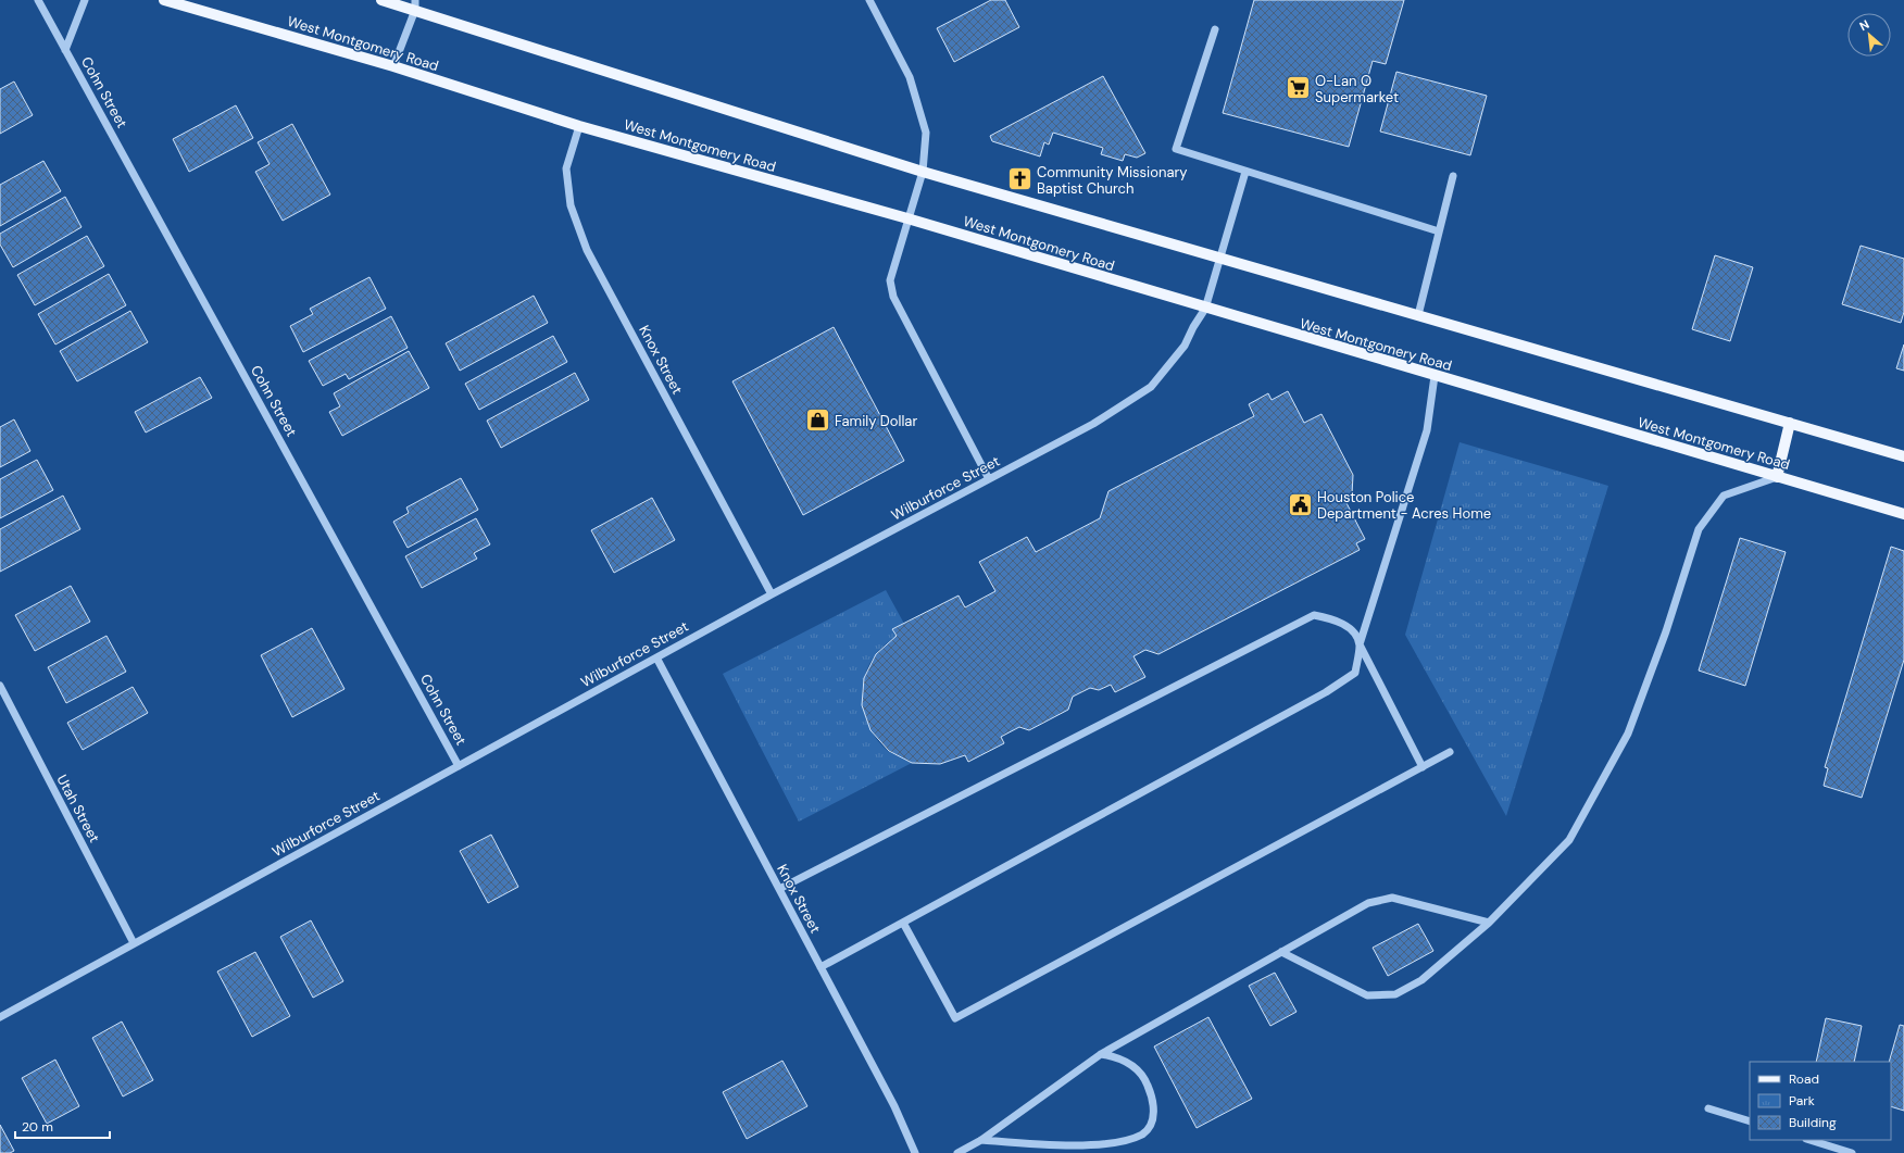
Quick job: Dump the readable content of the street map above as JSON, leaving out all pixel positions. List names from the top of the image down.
{
  "streets": {
    "main road": ["West Montgomery Road"],
    "street": [
      "Cohn Street",
      "Knox Street",
      "Wilburforce Street",
      "Utah Street"
    ]
  },
  "crossings": [
    ["West Montgomery Road", "Knox Street"],
    ["West Montgomery Road", "Wilburforce Street"],
    ["Cohn Street", "Wilburforce Street"],
    ["Knox Street", "Wilburforce Street"],
    ["Wilburforce Street", "Utah Street"]
  ],
  "places": {
    "supermarket": ["O-Lan O Supermarket"],
    "church": ["Community Missionary Baptist Church"],
    "shop": ["Family Dollar"],
    "public building": ["Houston Police Department - Acres Home"]
  },
  "legend": ["Road", "Park", "Building"],
  "scale_bar": "20 m",
  "north": "top left"
}
